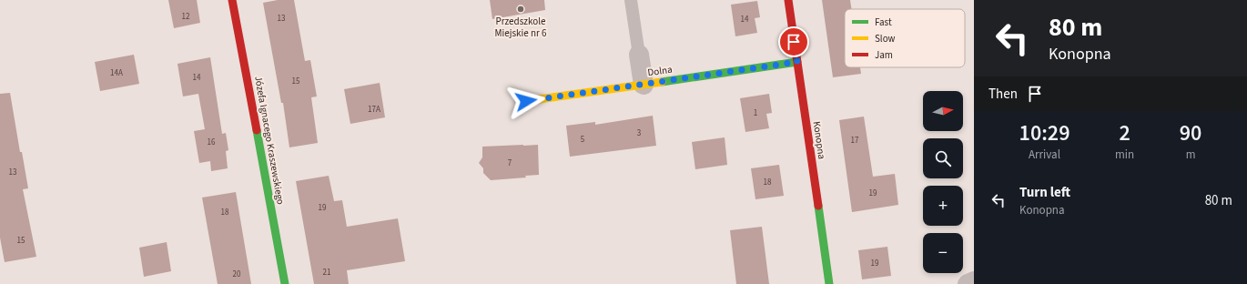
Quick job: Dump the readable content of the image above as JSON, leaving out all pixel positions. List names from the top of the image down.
{
  "streets": {
    "street": ["Dolna", "Józefa Ignacego Kraszewskiego", "Konopna"]
  },
  "crossings": [
    ["Dolna", "Konopna"]
  ],
  "places": ["Przedszkole Miejskie nr 6"],
  "house_numbers": [
    "12",
    "13",
    "14",
    "14A",
    "14",
    "15",
    "17A",
    "1",
    "3",
    "5",
    "17",
    "16",
    "7",
    "13",
    "18",
    "19",
    "19",
    "18",
    "15",
    "19",
    "21",
    "20"
  ],
  "legend": ["Fast", "Slow", "Jam"],
  "north": "right",
  "page": {
    "turn": ["80 m", "Konopna"],
    "then": "Then",
    "map_buttons": ["+", "−"],
    "eta": [
      "10:29",
      "Arrival",
      "2",
      "min",
      "90",
      "m"
    ],
    "list": [
      {
        "name": "Turn left",
        "note": "Konopna",
        "value": "80 m"
      }
    ]
  }
}
